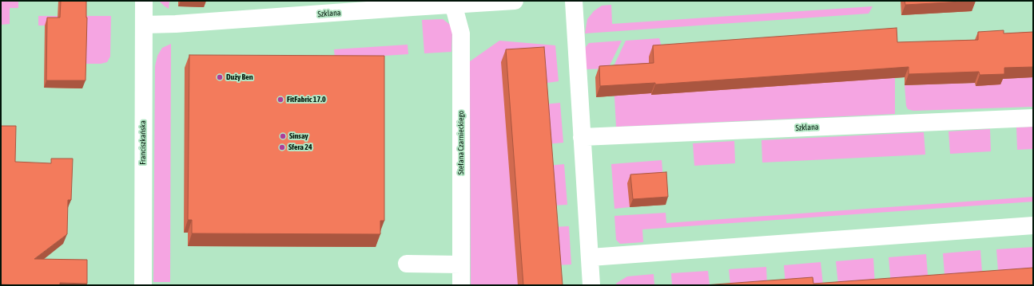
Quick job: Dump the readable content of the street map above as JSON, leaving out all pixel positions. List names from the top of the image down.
{
  "streets": {
    "street": ["Szklana", "Franciszkańska", "Stefana Czarnieckiego"]
  },
  "crossings": [
    ["Szklana", "Franciszkańska"],
    ["Szklana", "Stefana Czarnieckiego"]
  ],
  "places": [
    "Duży Ben",
    "FitFabric 17.0",
    "Sinsay",
    "Sfera 24"
  ]
}
